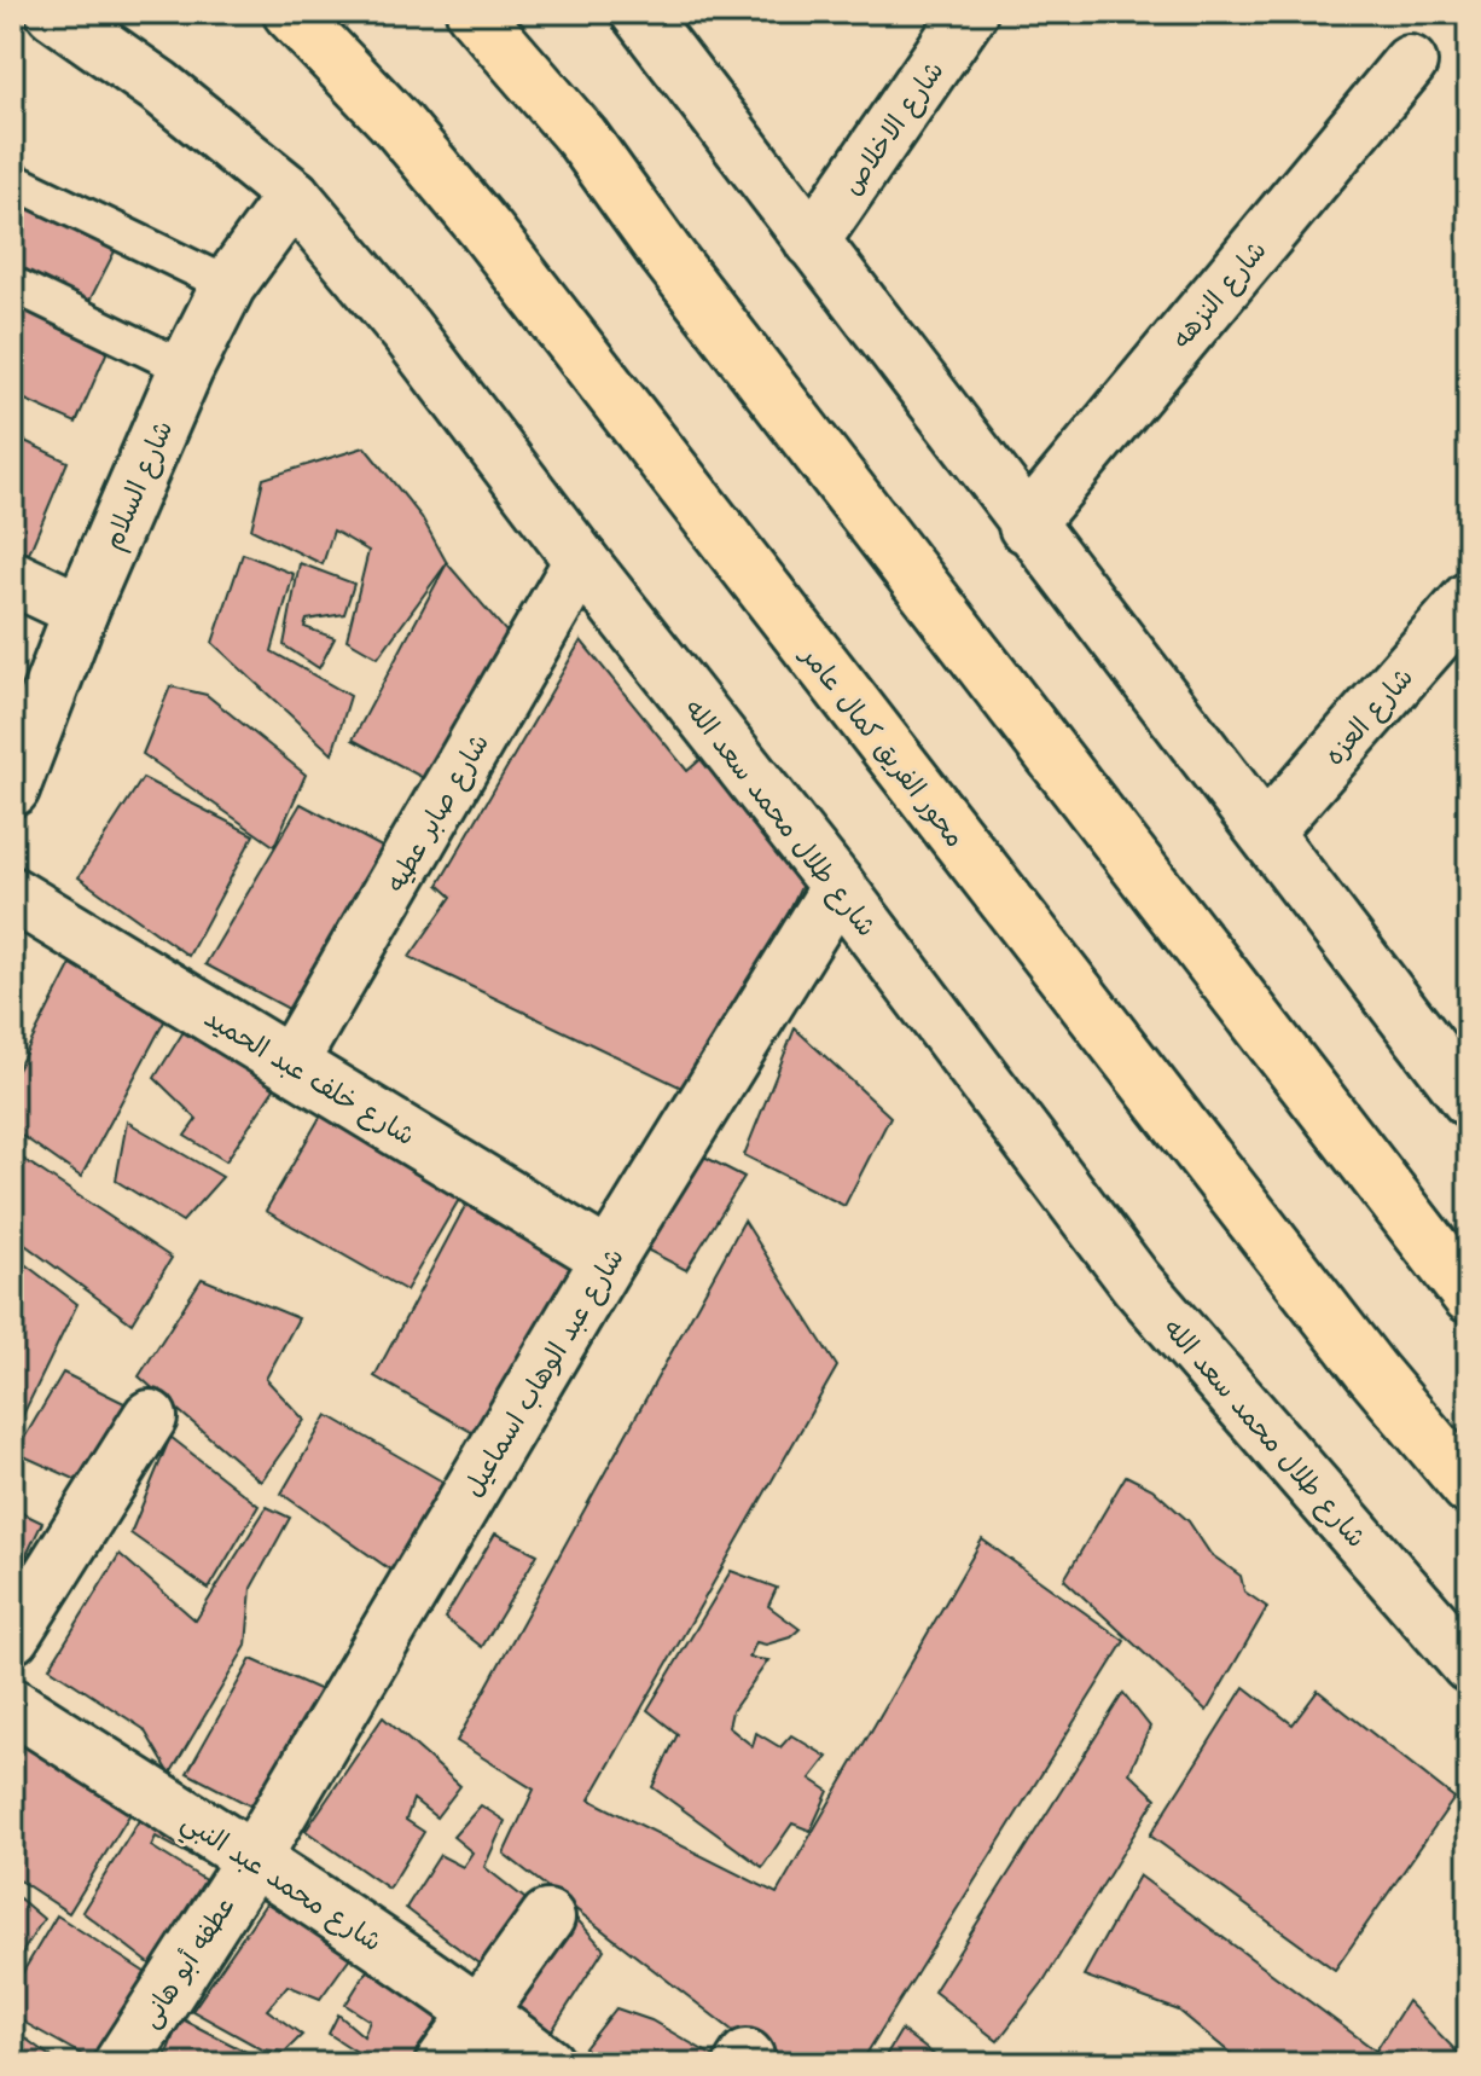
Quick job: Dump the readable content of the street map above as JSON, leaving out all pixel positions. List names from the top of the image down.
{
  "streets": {
    "highway": ["محور الفريق كمال عامر"],
    "street": [
      "شارع الاخلاص",
      "شارع النزهه",
      "شارع السلام",
      "شارع العزه",
      "شارع صابر عطيه",
      "شارع طلال محمد سعد الله",
      "شارع خلف عبد الحميد",
      "شارع عبد الوهاب اسماعيل",
      "شارع محمد عبد النبي",
      "عطفه أبو هانى"
    ]
  },
  "crossings": [
    ["شارع السلام", "شارع طلال محمد سعد الله"],
    ["شارع صابر عطيه", "شارع طلال محمد سعد الله"],
    ["شارع صابر عطيه", "شارع خلف عبد الحميد"],
    ["شارع طلال محمد سعد الله", "شارع عبد الوهاب اسماعيل"],
    ["شارع خلف عبد الحميد", "شارع عبد الوهاب اسماعيل"],
    ["شارع عبد الوهاب اسماعيل", "شارع محمد عبد النبي"],
    ["شارع عبد الوهاب اسماعيل", "عطفه أبو هانى"],
    ["شارع محمد عبد النبي", "عطفه أبو هانى"]
  ]
}
